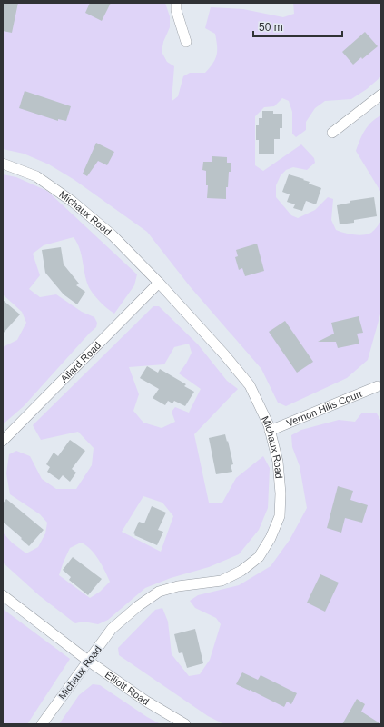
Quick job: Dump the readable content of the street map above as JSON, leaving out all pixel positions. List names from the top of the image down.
{
  "streets": {
    "street": [
      "Michaux Road",
      "Allard Road",
      "Vernon Hills Court",
      "Elliott Road"
    ]
  },
  "crossings": [
    ["Michaux Road", "Allard Road"],
    ["Michaux Road", "Vernon Hills Court"],
    ["Michaux Road", "Elliott Road"]
  ],
  "scale_bar": "50 m"
}
